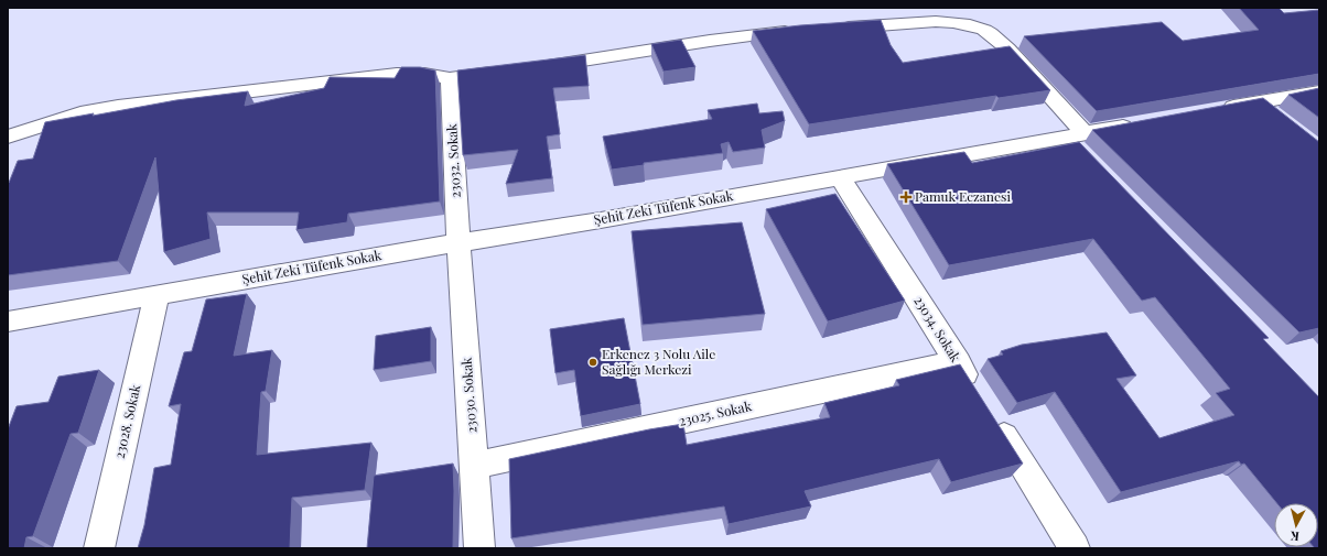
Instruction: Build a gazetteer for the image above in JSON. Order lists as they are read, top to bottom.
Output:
{
  "streets": {
    "street": [
      "23032. Sokak",
      "Şehit Zeki Tüfenk Sokak",
      "23034. Sokak",
      "23030. Sokak",
      "23025. Sokak",
      "23028. Sokak"
    ]
  },
  "crossings": [
    ["23032. Sokak", "Şehit Zeki Tüfenk Sokak"],
    ["23032. Sokak", "23030. Sokak"],
    ["Şehit Zeki Tüfenk Sokak", "23034. Sokak"],
    ["Şehit Zeki Tüfenk Sokak", "23030. Sokak"],
    ["Şehit Zeki Tüfenk Sokak", "23028. Sokak"],
    ["23034. Sokak", "23025. Sokak"],
    ["23030. Sokak", "23025. Sokak"]
  ],
  "places": {
    "health": ["Pamuk Eczanesi"],
    "other": ["Erkenez 3 Nolu Aile Sağlığı Merkezi"]
  },
  "north": "bottom"
}
